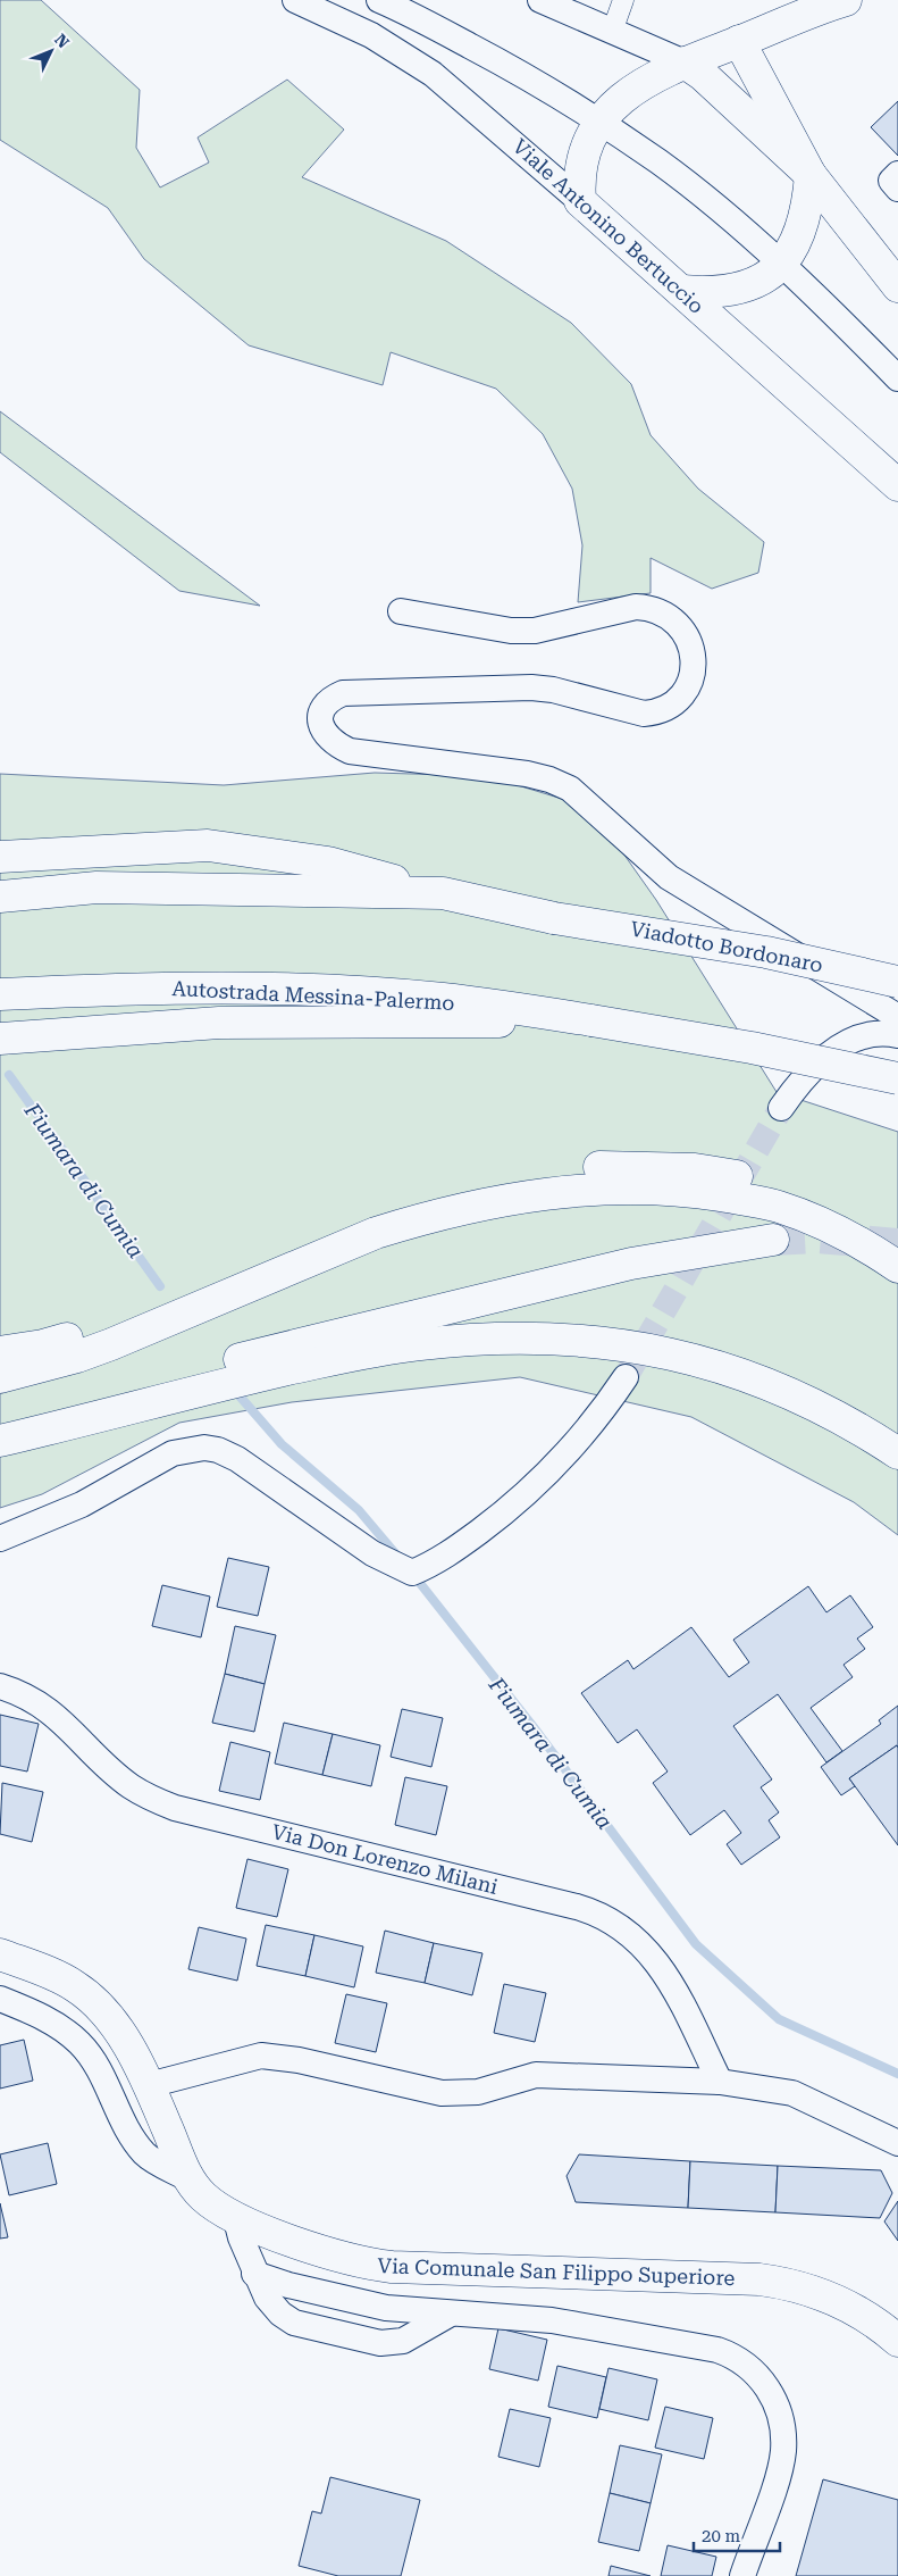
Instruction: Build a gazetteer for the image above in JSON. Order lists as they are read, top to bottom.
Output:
{
  "streets": {
    "main road": [
      "Viale Antonino Bertuccio",
      "Viadotto Bordonaro",
      "Autostrada Messina-Palermo",
      "Via Comunale San Filippo Superiore"
    ],
    "street": ["Via Don Lorenzo Milani"]
  },
  "water": ["Fiumara di Cumia"],
  "scale_bar": "20 m",
  "north": "top right"
}
